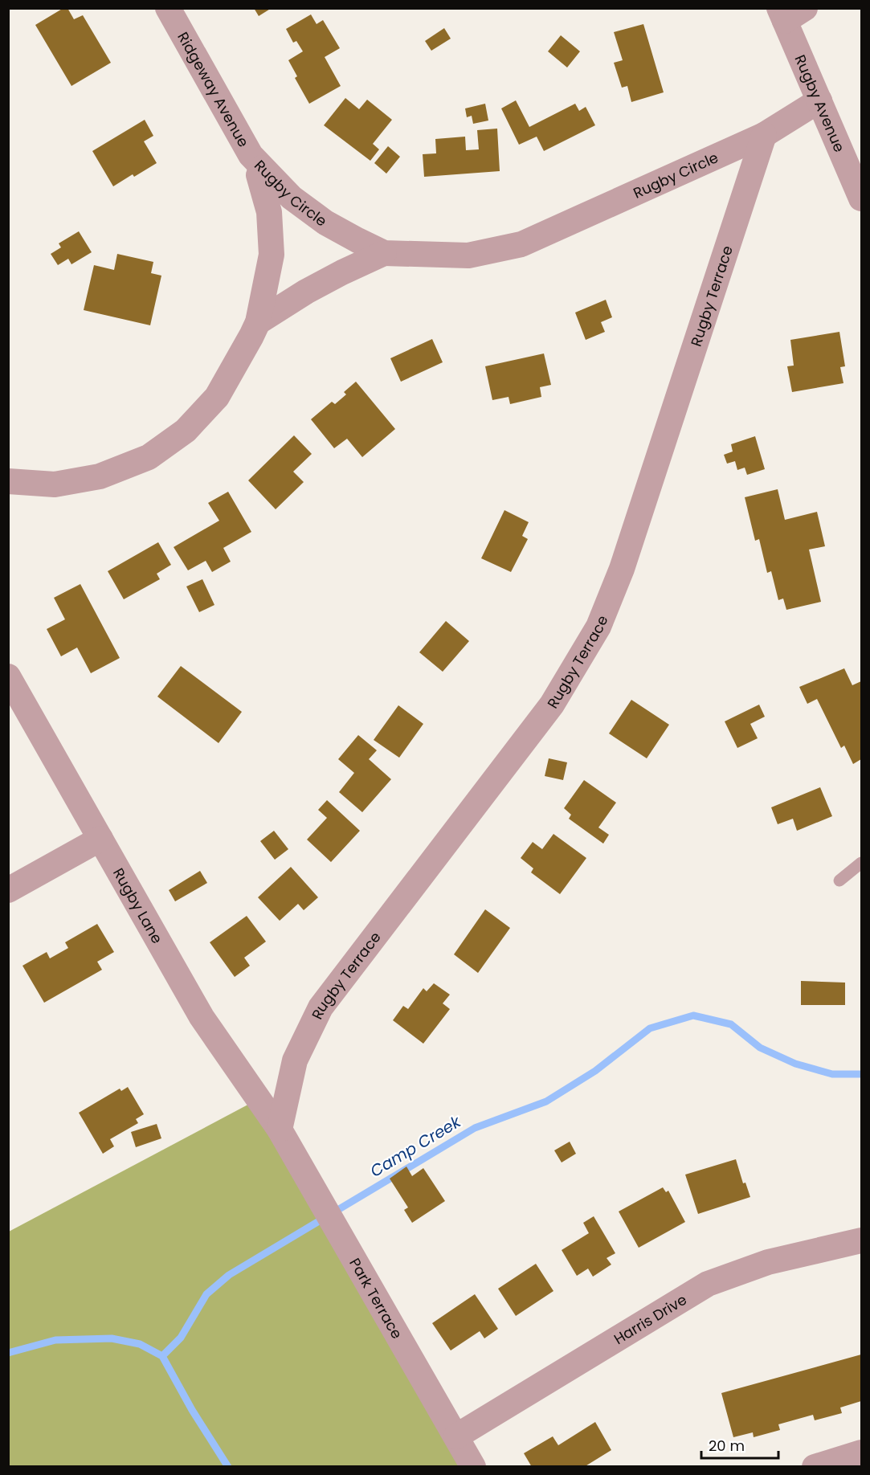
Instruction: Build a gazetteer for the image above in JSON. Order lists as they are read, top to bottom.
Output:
{
  "streets": {
    "street": [
      "Ridgeway Avenue",
      "Rugby Avenue",
      "Rugby Circle",
      "Rugby Terrace",
      "Rugby Lane",
      "Park Terrace",
      "Harris Drive"
    ]
  },
  "crossings": [
    ["Ridgeway Avenue", "Rugby Circle"],
    ["Rugby Avenue", "Rugby Circle"],
    ["Rugby Circle", "Rugby Terrace"],
    ["Rugby Terrace", "Rugby Lane"],
    ["Rugby Terrace", "Park Terrace"],
    ["Rugby Lane", "Park Terrace"],
    ["Park Terrace", "Harris Drive"]
  ],
  "water": ["Camp Creek"],
  "scale_bar": "20 m"
}
